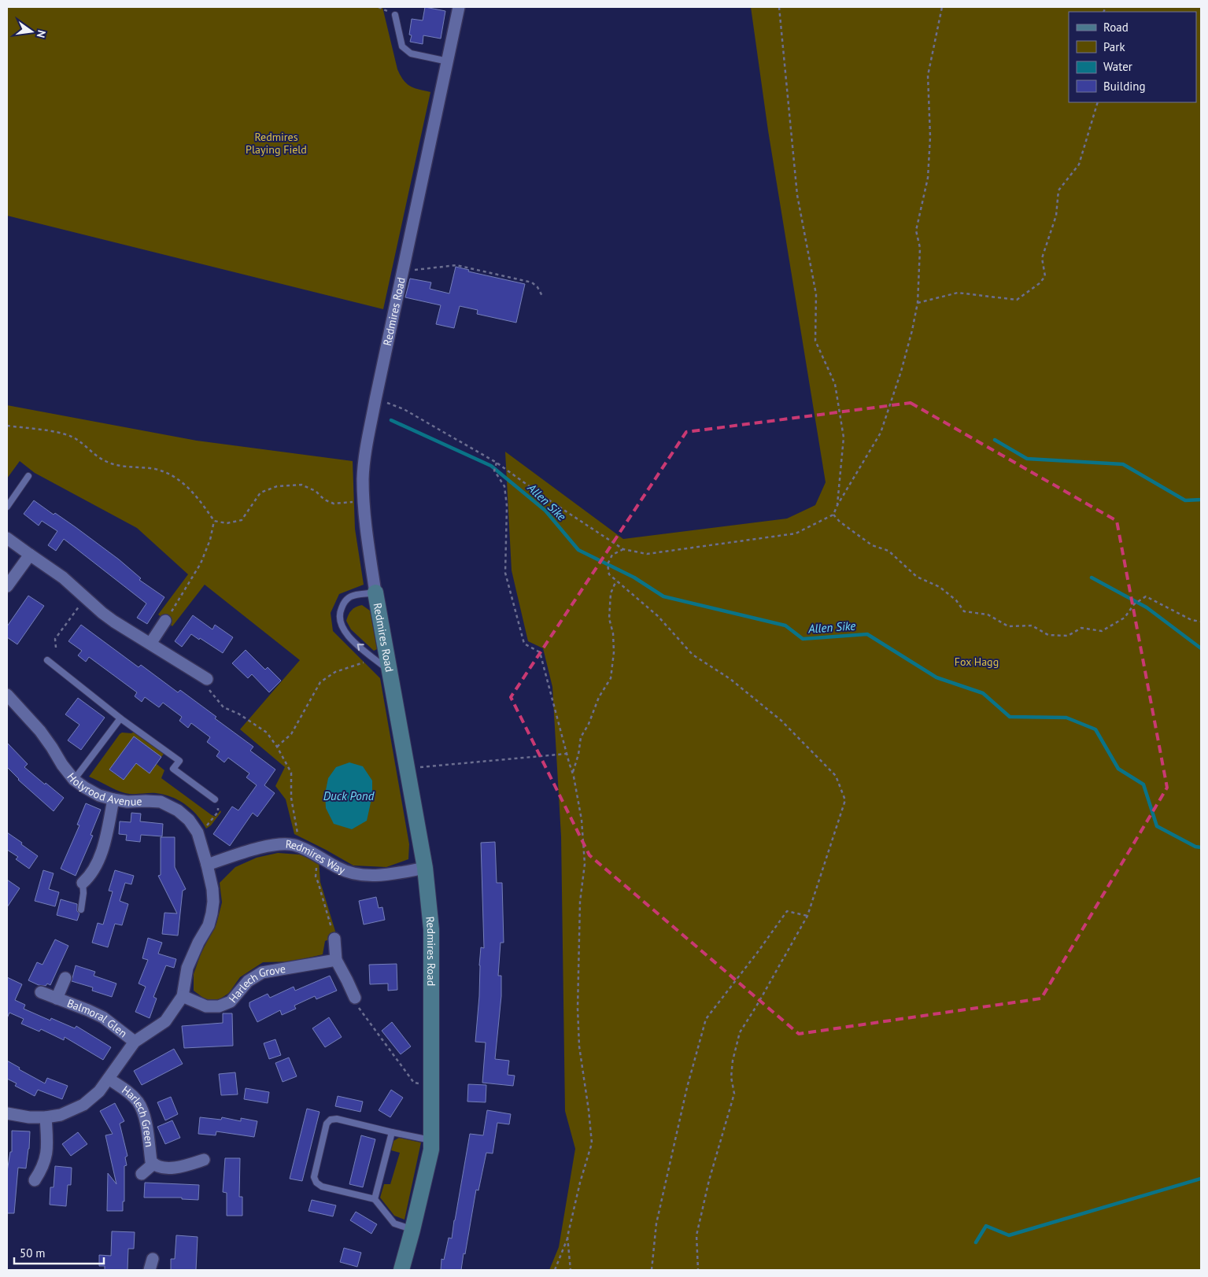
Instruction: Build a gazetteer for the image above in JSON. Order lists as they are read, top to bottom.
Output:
{
  "streets": {
    "street": [
      "Redmires Road",
      "Holyrood Avenue",
      "Redmires Way",
      "Harlech Grove",
      "Balmoral Glen",
      "Harlech Green"
    ]
  },
  "crossings": [
    ["Redmires Road", "Redmires Way"],
    ["Holyrood Avenue", "Redmires Way"],
    ["Holyrood Avenue", "Harlech Grove"]
  ],
  "water": ["Allen Sike", "Duck Pond"],
  "parks": ["Redmires Playing Field", "Fox Hagg"],
  "legend": [
    "Road",
    "Park",
    "Water",
    "Building"
  ],
  "scale_bar": "50 m",
  "north": "right"
}
